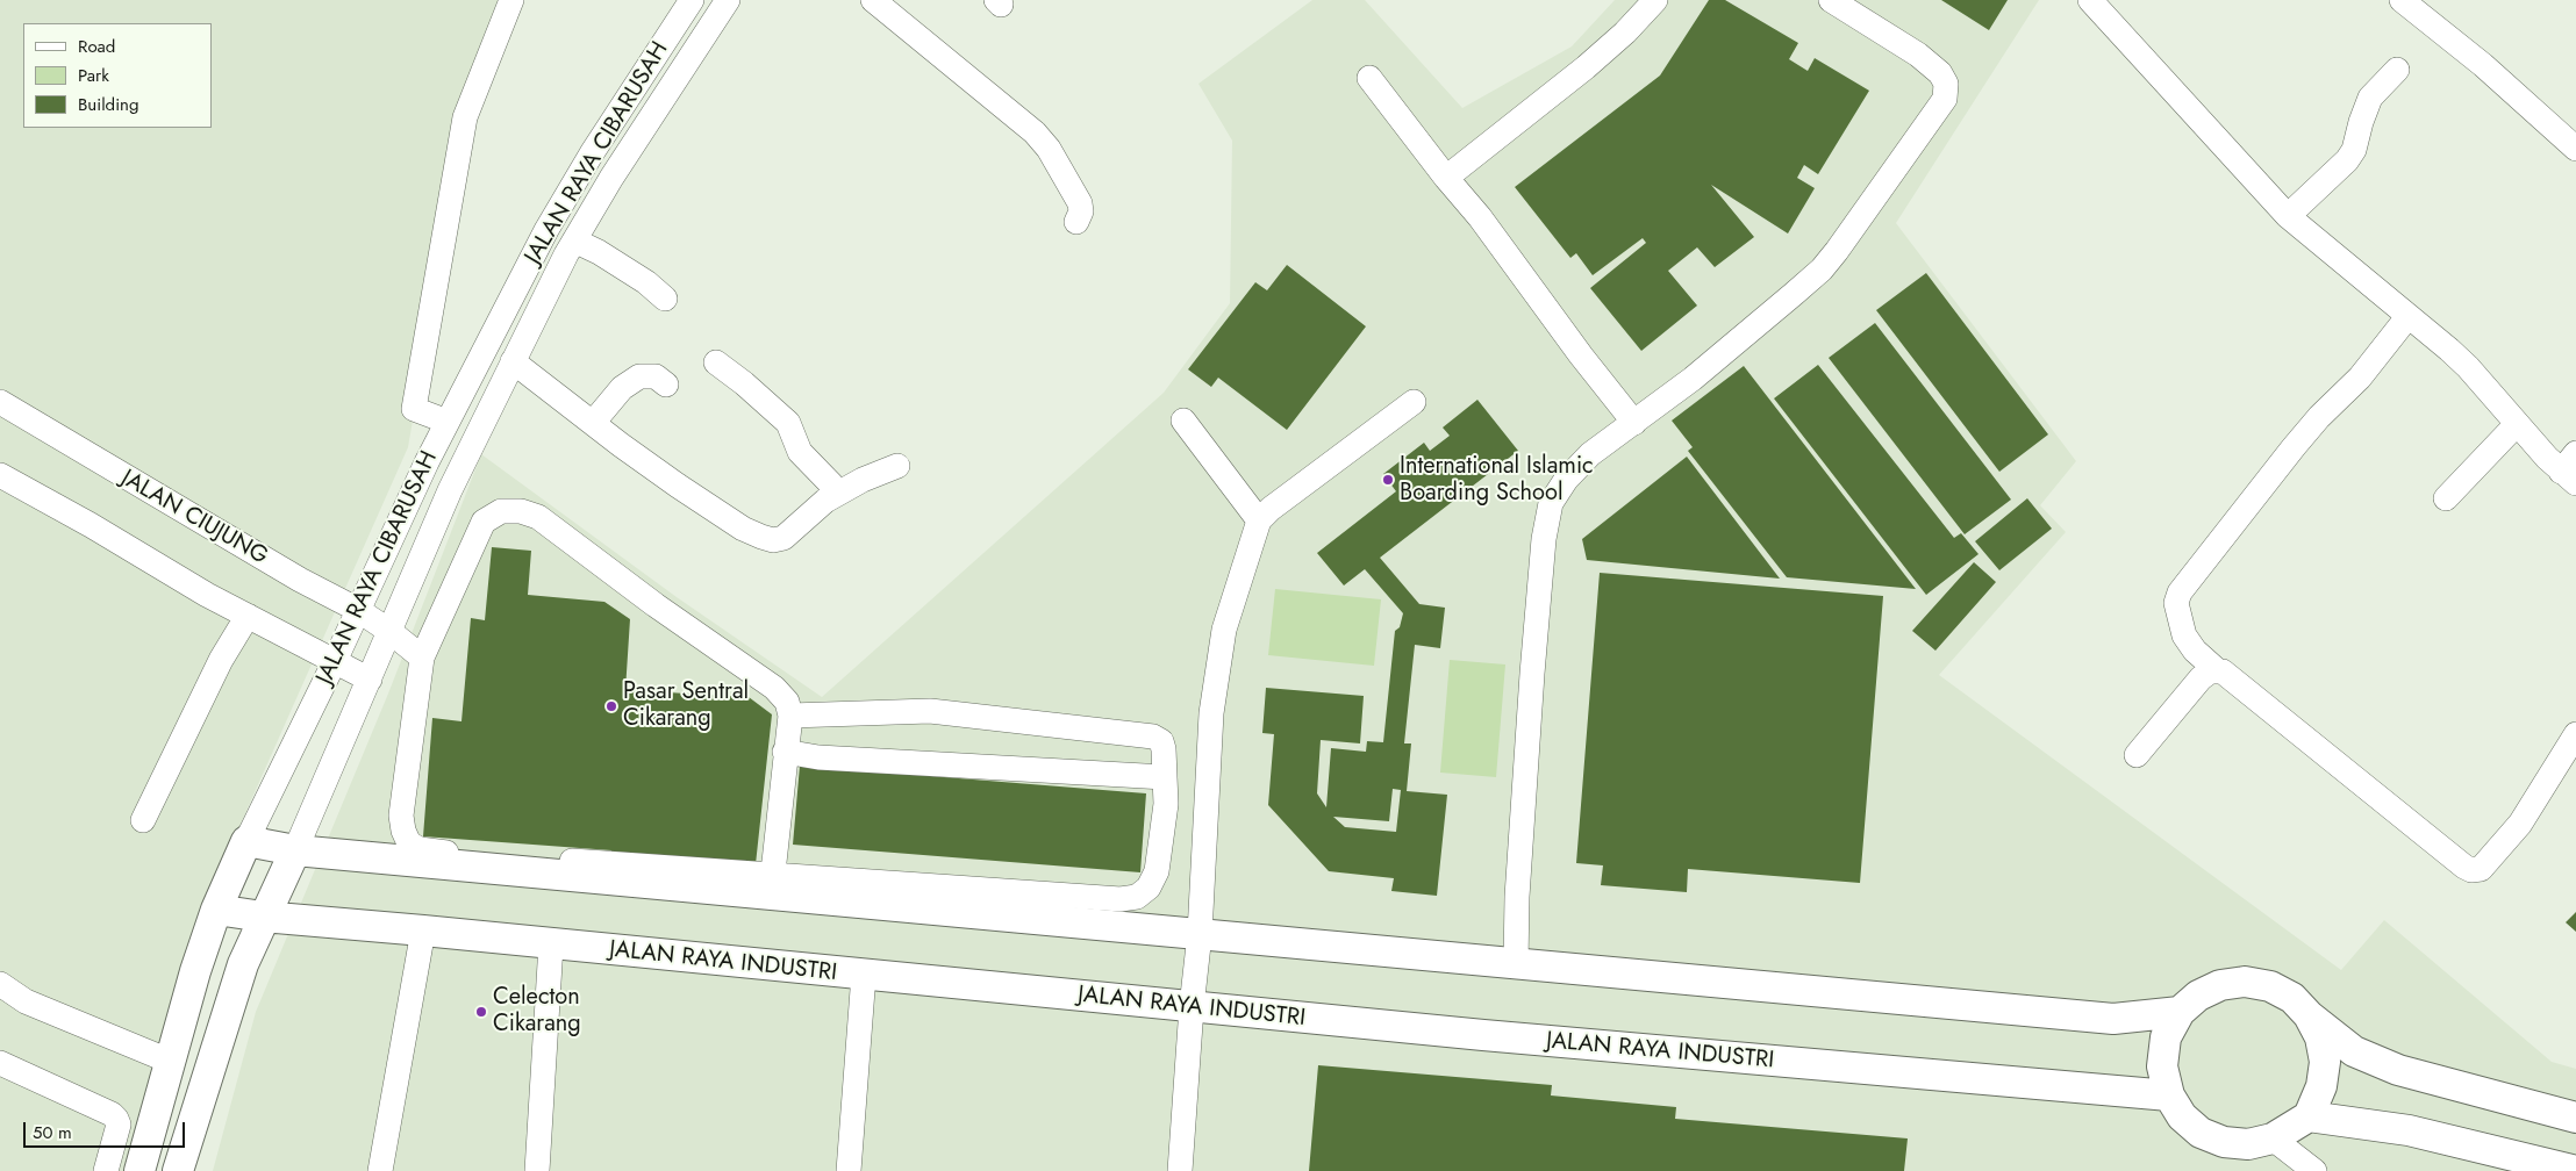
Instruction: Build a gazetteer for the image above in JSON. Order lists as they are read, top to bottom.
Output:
{
  "streets": {
    "main road": ["JALAN RAYA CIBARUSAH", "JALAN RAYA INDUSTRI"],
    "street": ["JALAN CIUJUNG"]
  },
  "crossings": [
    ["JALAN RAYA CIBARUSAH", "JALAN CIUJUNG"],
    ["JALAN RAYA CIBARUSAH", "JALAN RAYA INDUSTRI"]
  ],
  "places": ["International Islamic Boarding School", "Pasar Sentral Cikarang", "Celecton Cikarang"],
  "legend": ["Road", "Park", "Building"],
  "scale_bar": "50 m"
}
